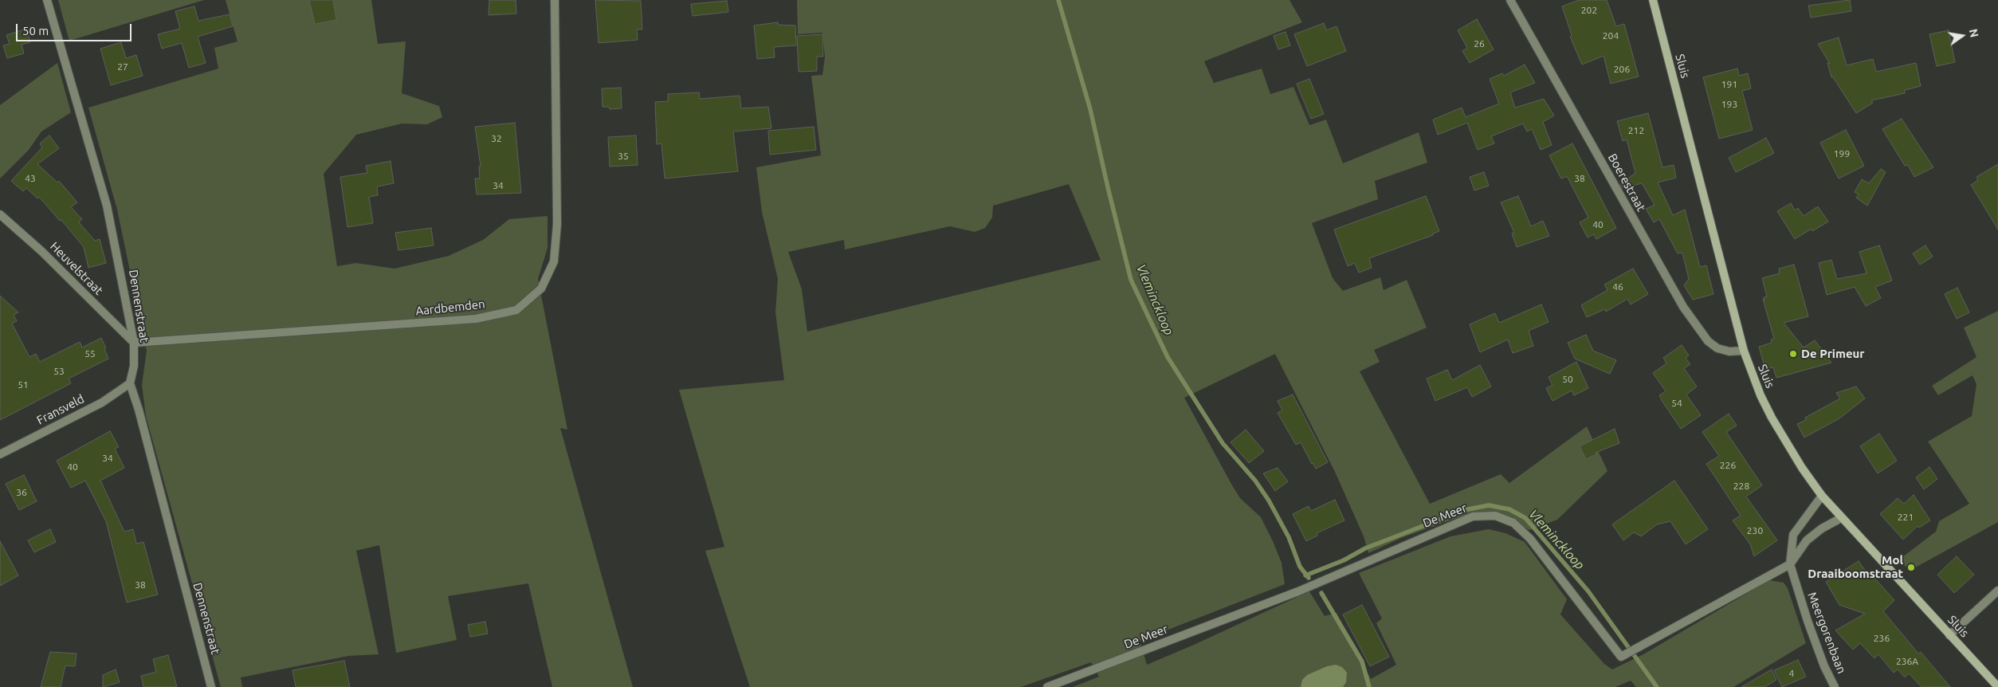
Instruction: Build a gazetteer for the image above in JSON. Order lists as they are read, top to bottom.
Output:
{
  "streets": {
    "street": [
      "Sluis",
      "Boerestraat",
      "Heuvelstraat",
      "Dennenstraat",
      "Aardbemden",
      "Fransveld",
      "De Meer",
      "Meergorenbaan"
    ]
  },
  "crossings": [
    ["Sluis", "Boerestraat"],
    ["Sluis", "Meergorenbaan"],
    ["Heuvelstraat", "Dennenstraat"],
    ["Heuvelstraat", "Aardbemden"],
    ["Dennenstraat", "Aardbemden"],
    ["Dennenstraat", "Fransveld"],
    ["De Meer", "Meergorenbaan"]
  ],
  "water": ["Vleminckloop"],
  "places": ["De Primeur", "Mol Draaiboomstraat"],
  "house_numbers": [
    "202",
    "204",
    "26",
    "27",
    "206",
    "191",
    "193",
    "212",
    "32",
    "199",
    "35",
    "43",
    "38",
    "34",
    "40",
    "46",
    "55",
    "53",
    "50",
    "51",
    "54",
    "34",
    "226",
    "40",
    "228",
    "36",
    "221",
    "230",
    "38",
    "236",
    "236A",
    "4"
  ],
  "scale_bar": "50 m",
  "north": "right"
}
